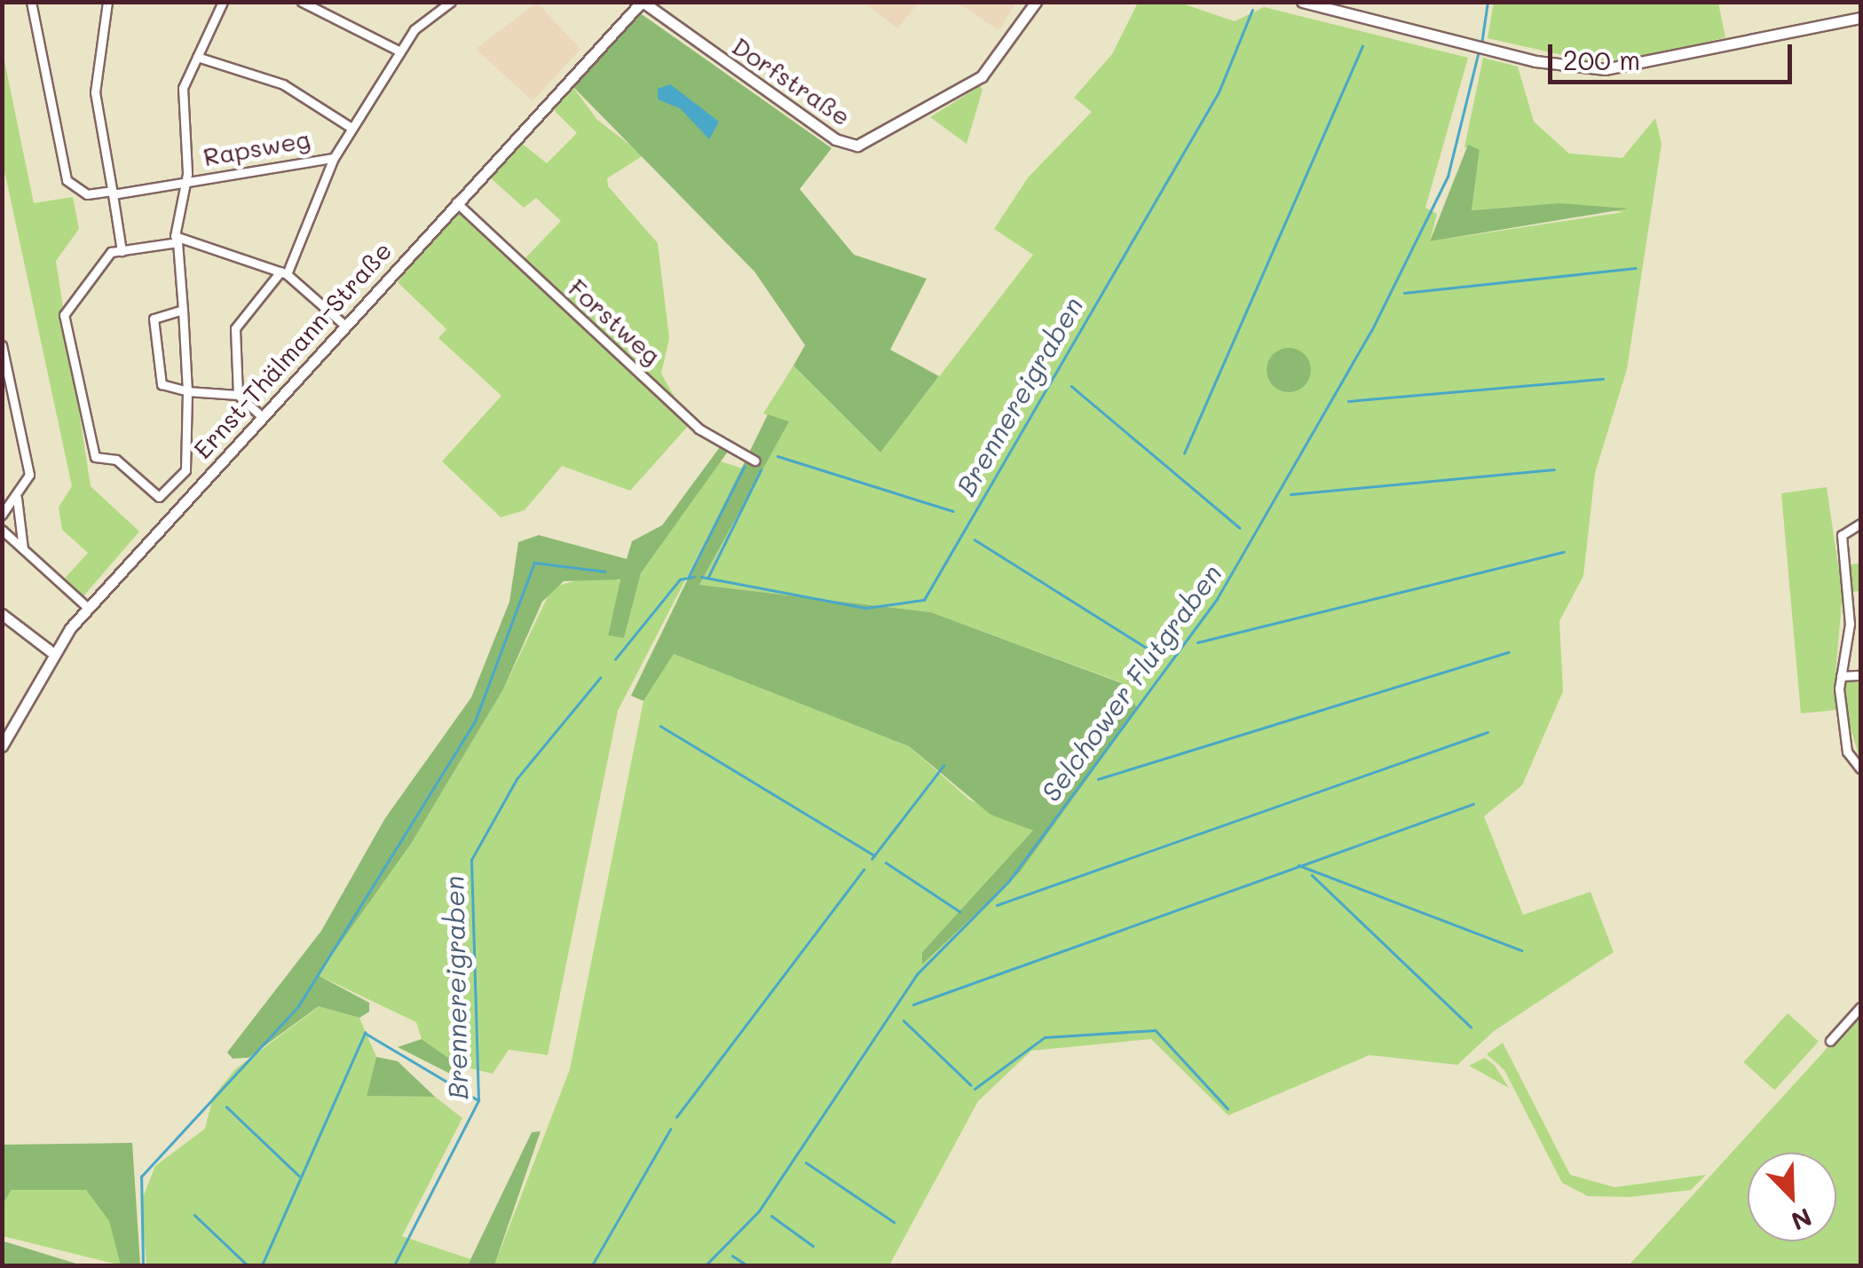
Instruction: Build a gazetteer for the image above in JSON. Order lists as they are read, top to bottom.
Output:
{
  "streets": {
    "street": [
      "Dorfstraße",
      "Rapsweg",
      "Forstweg",
      "Ernst-Thälmann-Straße"
    ]
  },
  "crossings": [
    ["Dorfstraße", "Ernst-Thälmann-Straße"],
    ["Forstweg", "Ernst-Thälmann-Straße"]
  ],
  "water": ["Brennereigraben", "Selchower Flutgraben"],
  "scale_bar": "200 m",
  "north": "bottom right"
}
